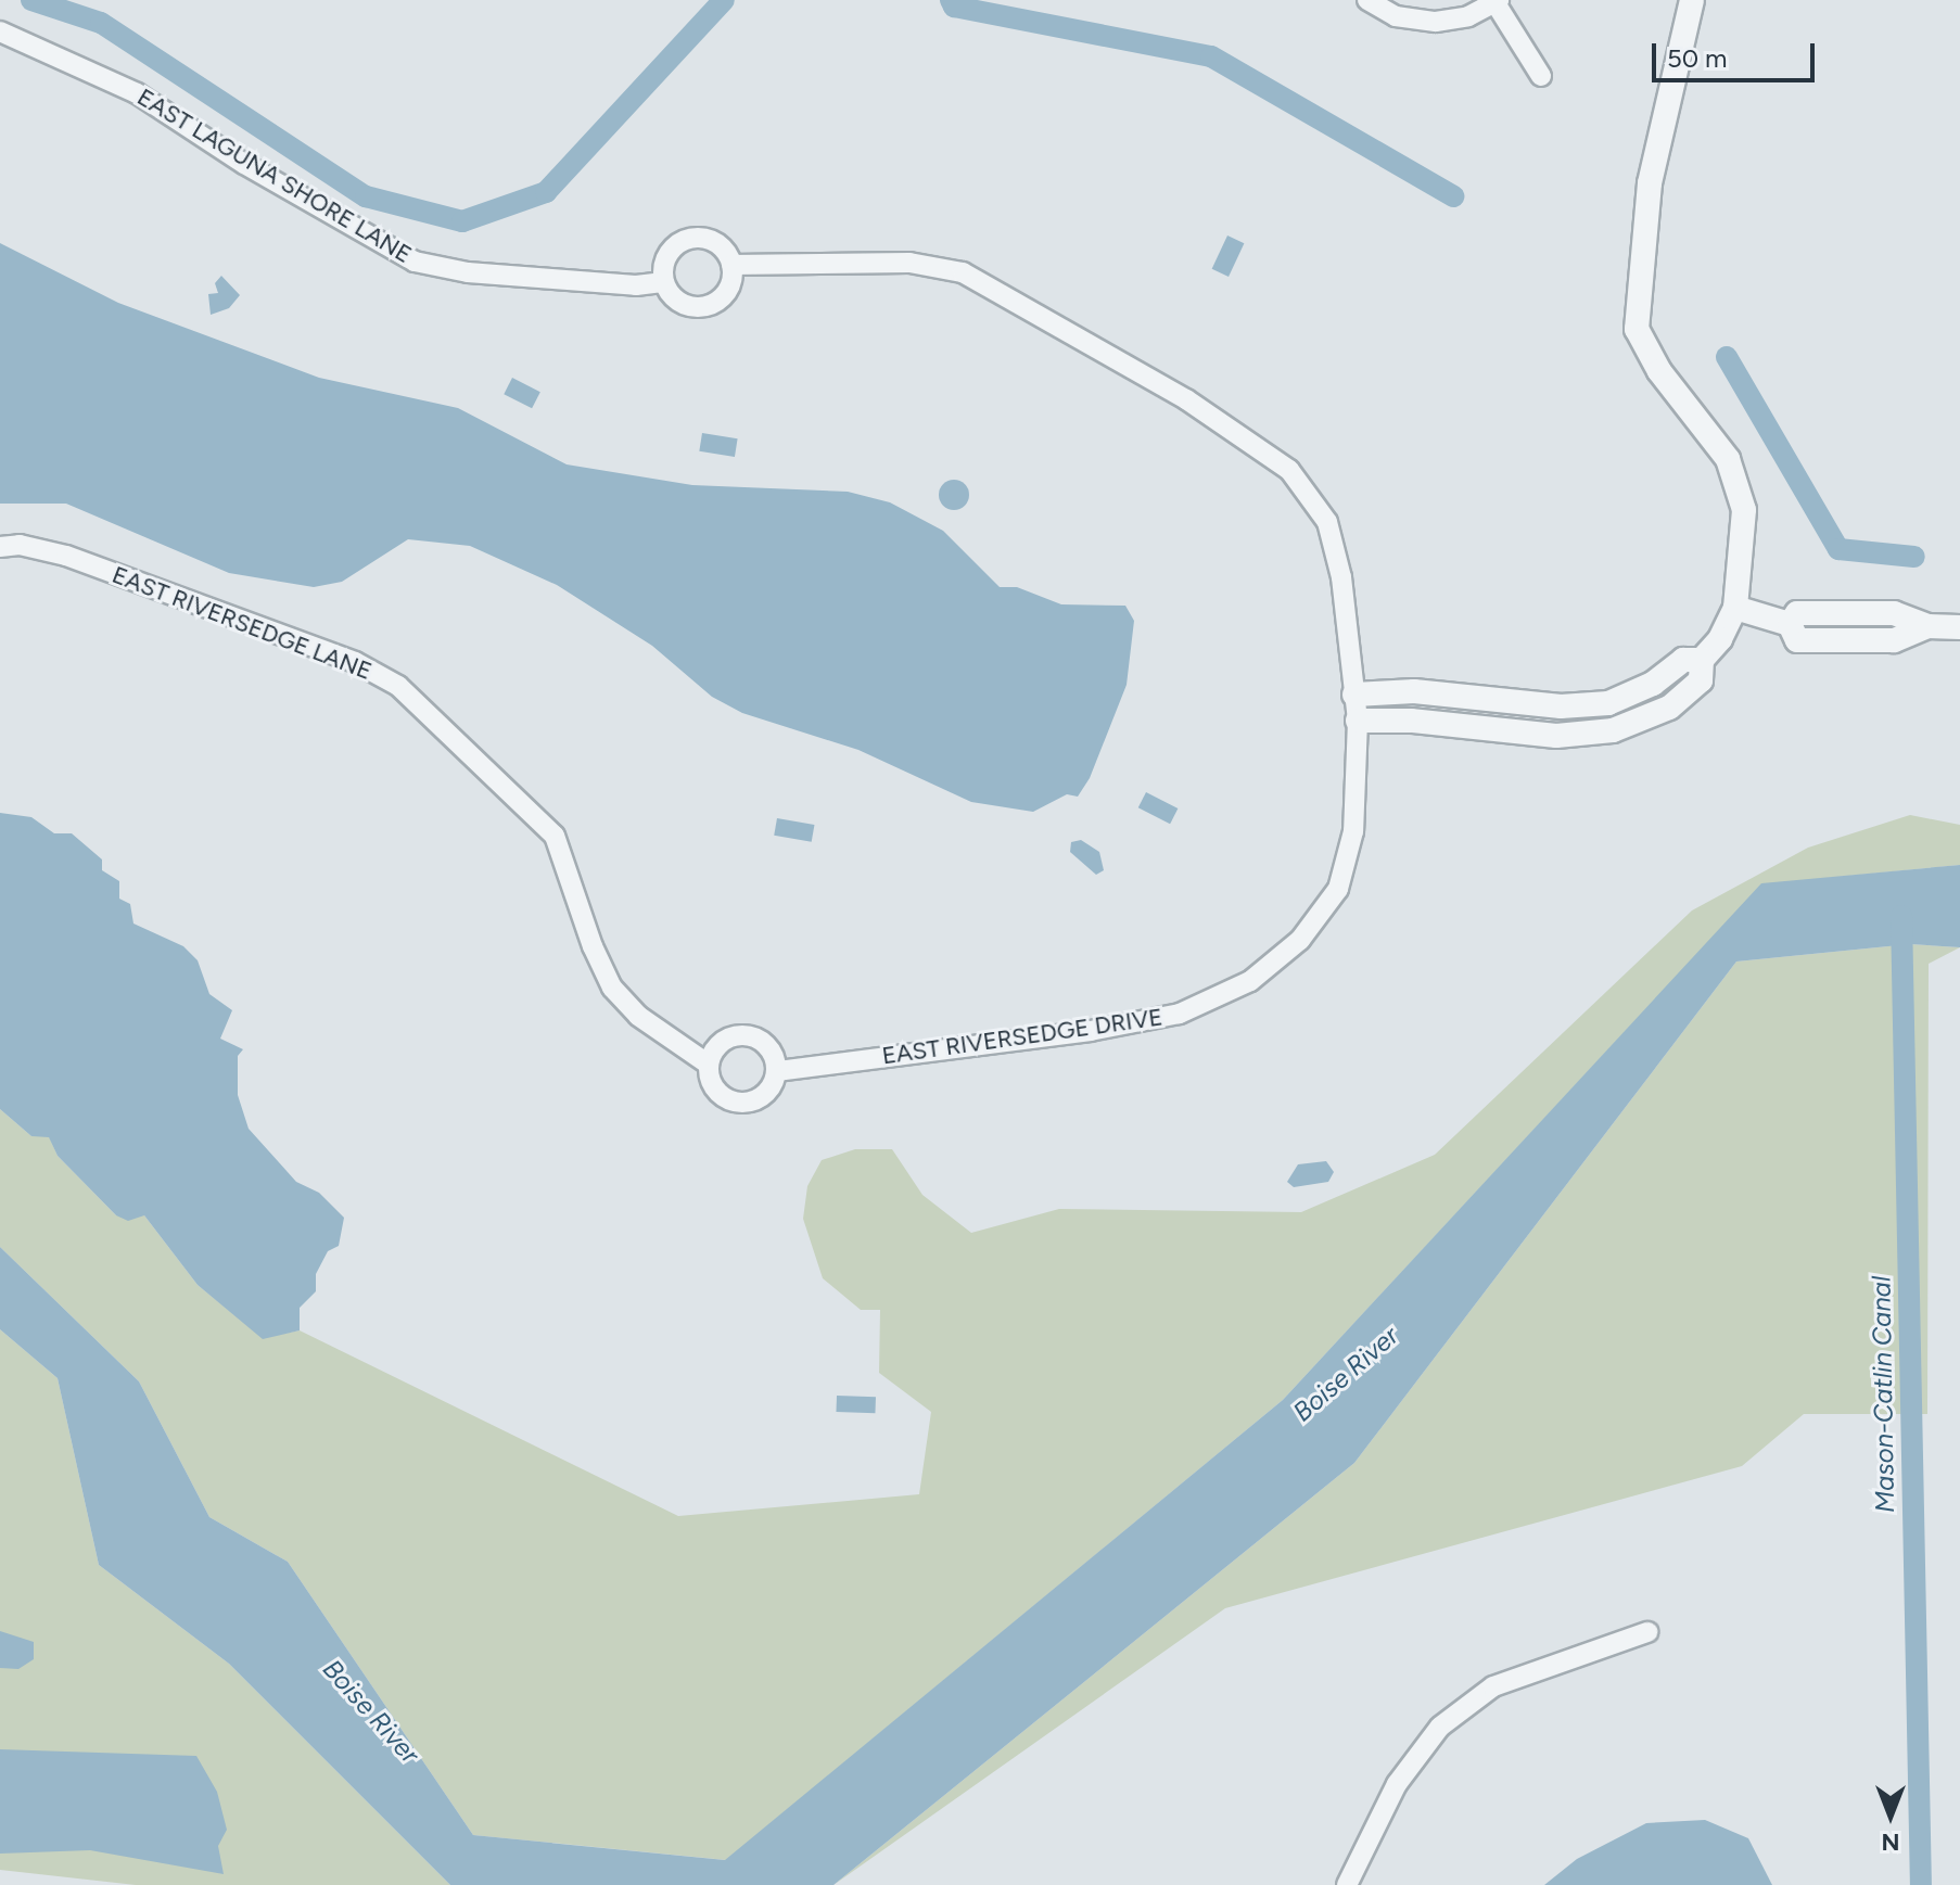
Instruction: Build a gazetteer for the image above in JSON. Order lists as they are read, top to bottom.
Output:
{
  "streets": {
    "street": ["EAST LAGUNA SHORE LANE", "EAST RIVERSEDGE LANE", "EAST RIVERSEDGE DRIVE"]
  },
  "crossings": [
    ["EAST LAGUNA SHORE LANE", "EAST RIVERSEDGE DRIVE"],
    ["EAST RIVERSEDGE LANE", "EAST RIVERSEDGE DRIVE"]
  ],
  "water": ["Boise River", "Mason-Catlin Canal"],
  "scale_bar": "50 m",
  "north": "bottom"
}
